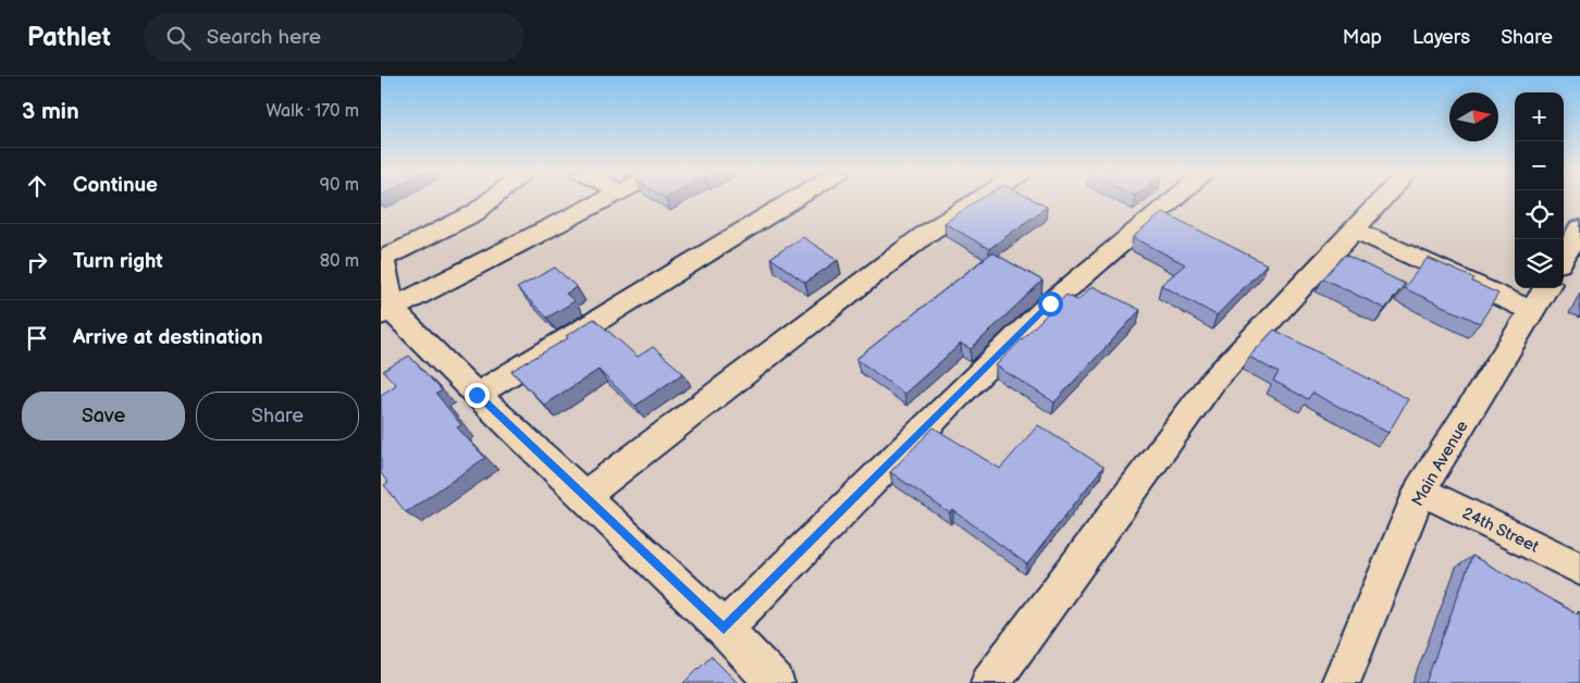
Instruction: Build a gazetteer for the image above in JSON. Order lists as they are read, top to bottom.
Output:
{
  "streets": {
    "street": ["Main Avenue", "24th Street"]
  },
  "crossings": [
    ["Main Avenue", "24th Street"]
  ],
  "north": "right",
  "page": {
    "header": "Pathlet",
    "search": "Search here",
    "nav": ["Map", "Layers", "Share"],
    "heading": ["3 min", "Walk · 170 m"],
    "map_buttons": ["+", "−"],
    "list": [
      ["Continue", "90 m"],
      ["Turn right", "80 m"],
      "Arrive at destination"
    ],
    "buttons": ["Save", "Share"]
  }
}
